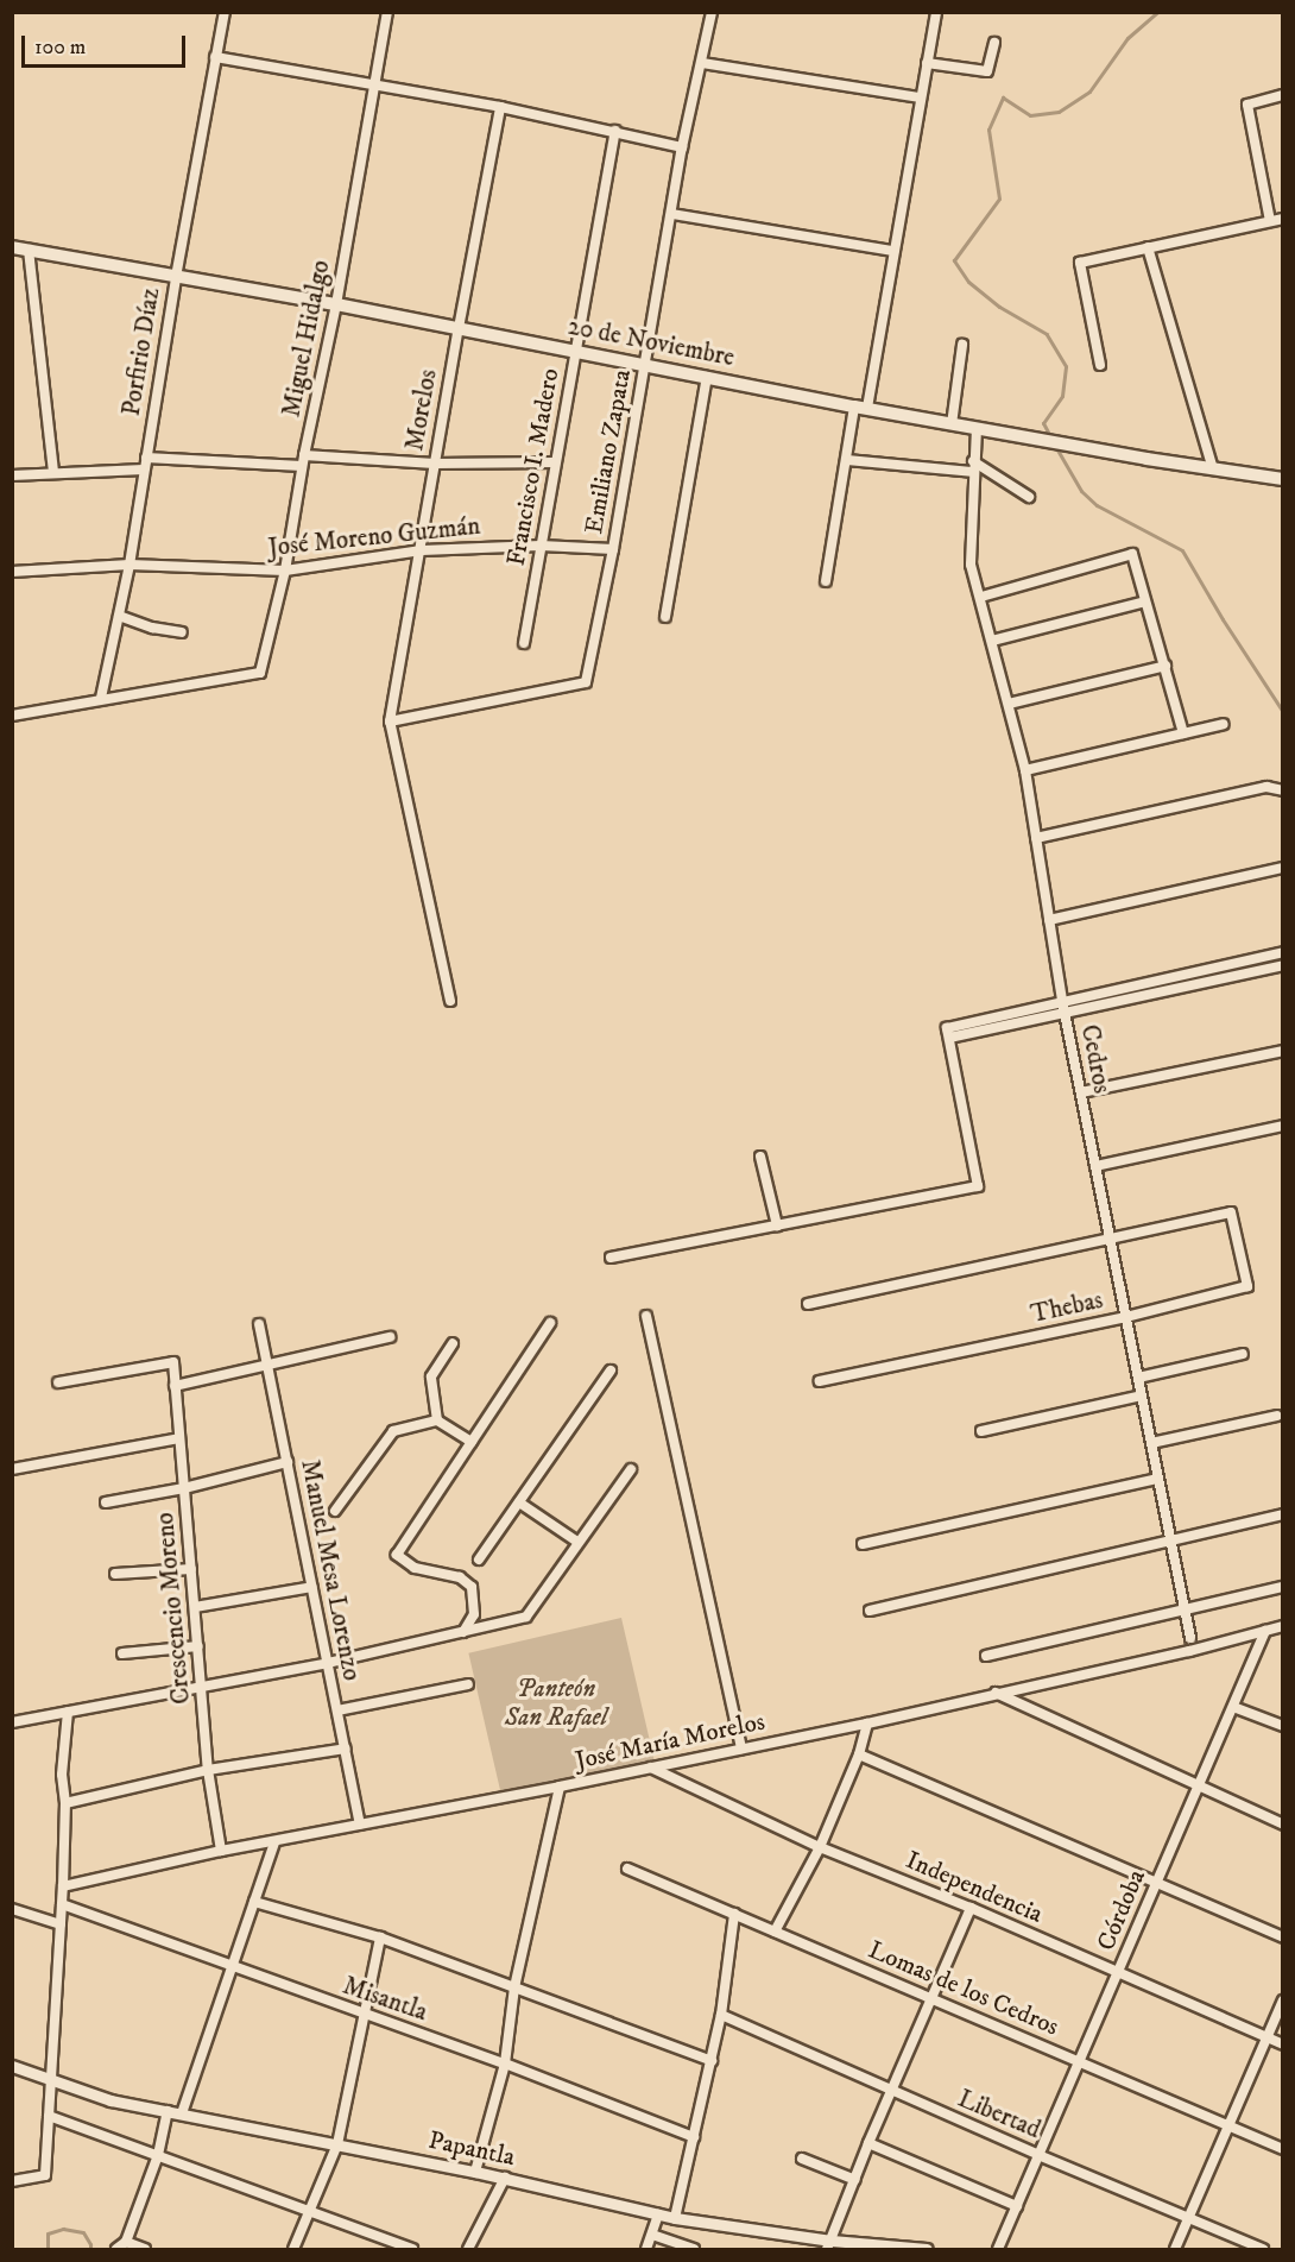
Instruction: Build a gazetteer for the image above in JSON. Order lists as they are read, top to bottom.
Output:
{
  "streets": {
    "main road": ["20 de Noviembre"],
    "street": [
      "Miguel Hidalgo",
      "Porfirio Díaz",
      "Morelos",
      "Emiliano Zapata",
      "Francisco I. Madero",
      "José Moreno Guzmán",
      "Cedros",
      "Thebas",
      "Manuel Mesa Lorenzo",
      "Crescencio Moreno",
      "José María Morelos",
      "Independencia",
      "Córdoba",
      "Lomas de los Cedros",
      "Misantla",
      "Libertad",
      "Papantla"
    ]
  },
  "crossings": [
    ["Miguel Hidalgo", "20 de Noviembre"],
    ["Miguel Hidalgo", "Porfirio Díaz"],
    ["Miguel Hidalgo", "José Moreno Guzmán"],
    ["20 de Noviembre", "Porfirio Díaz"],
    ["20 de Noviembre", "Morelos"],
    ["20 de Noviembre", "Emiliano Zapata"],
    ["20 de Noviembre", "Francisco I. Madero"],
    ["20 de Noviembre", "Cedros"],
    ["Porfirio Díaz", "José Moreno Guzmán"],
    ["Morelos", "Emiliano Zapata"],
    ["Morelos", "José Moreno Guzmán"],
    ["Emiliano Zapata", "José Moreno Guzmán"],
    ["Francisco I. Madero", "José Moreno Guzmán"],
    ["Cedros", "Thebas"],
    ["Manuel Mesa Lorenzo", "José María Morelos"],
    ["Crescencio Moreno", "José María Morelos"],
    ["José María Morelos", "Independencia"],
    ["José María Morelos", "Córdoba"],
    ["Independencia", "Córdoba"],
    ["Córdoba", "Lomas de los Cedros"],
    ["Córdoba", "Libertad"]
  ],
  "parks": ["Panteón San Rafael"],
  "scale_bar": "100 m"
}
